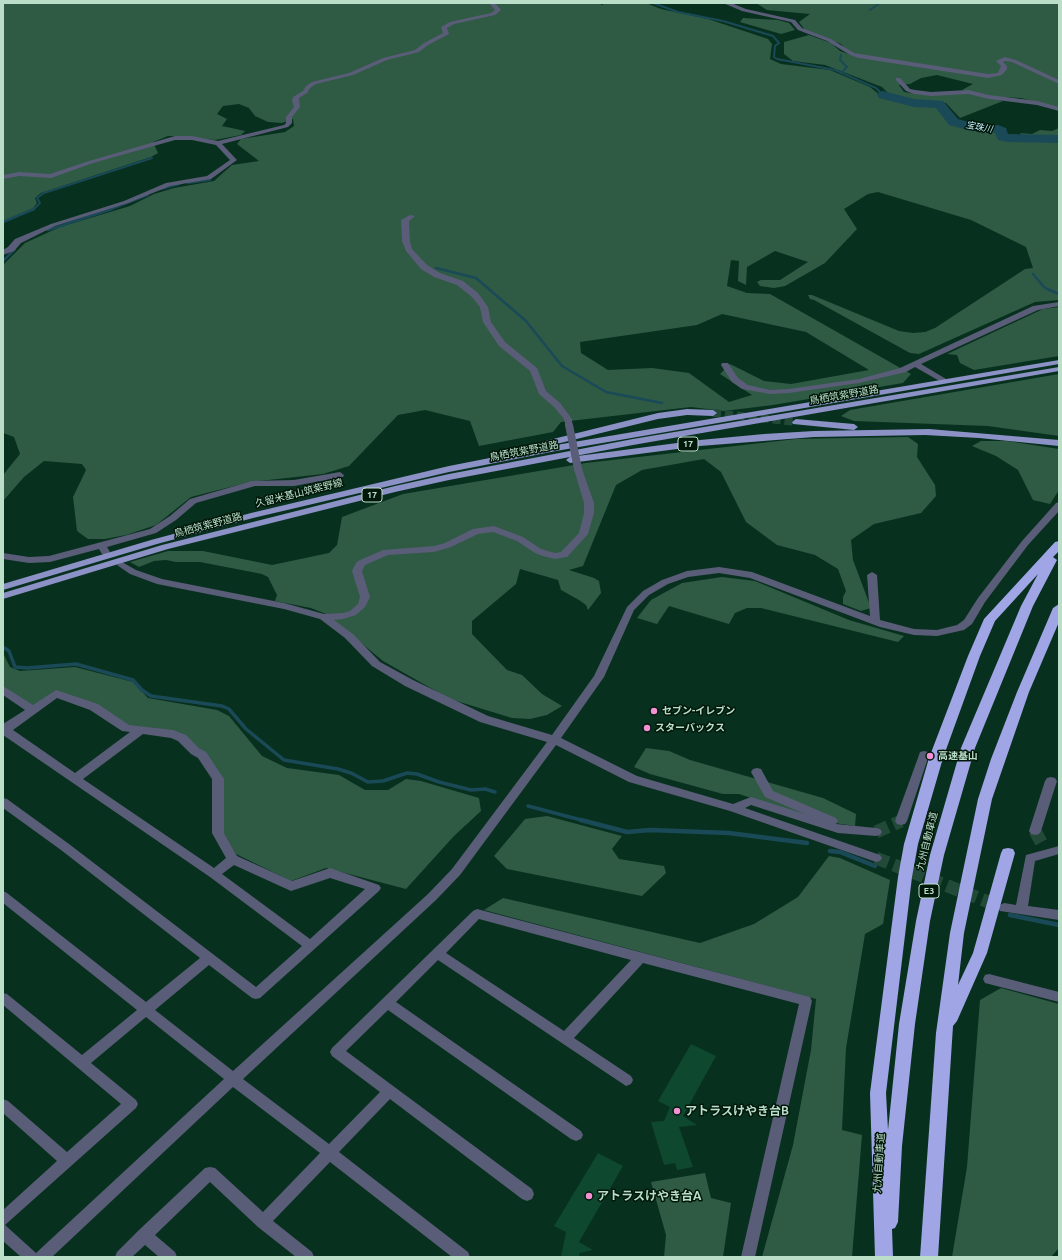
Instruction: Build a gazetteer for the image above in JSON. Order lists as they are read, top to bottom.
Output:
{
  "streets": {
    "highway": ["九州自動車道", "E3"],
    "main road": ["鳥栖筑紫野道路", "17", "久留米基山筑紫野線"]
  },
  "crossings": [
    ["鳥栖筑紫野道路", "17"],
    ["鳥栖筑紫野道路", "久留米基山筑紫野線"]
  ],
  "water": ["宝珠川"],
  "places": [
    "セブン-イレブン",
    "スターバックス",
    "高速基山",
    "アトラスけやき台B",
    "アトラスけやき台A"
  ]
}
